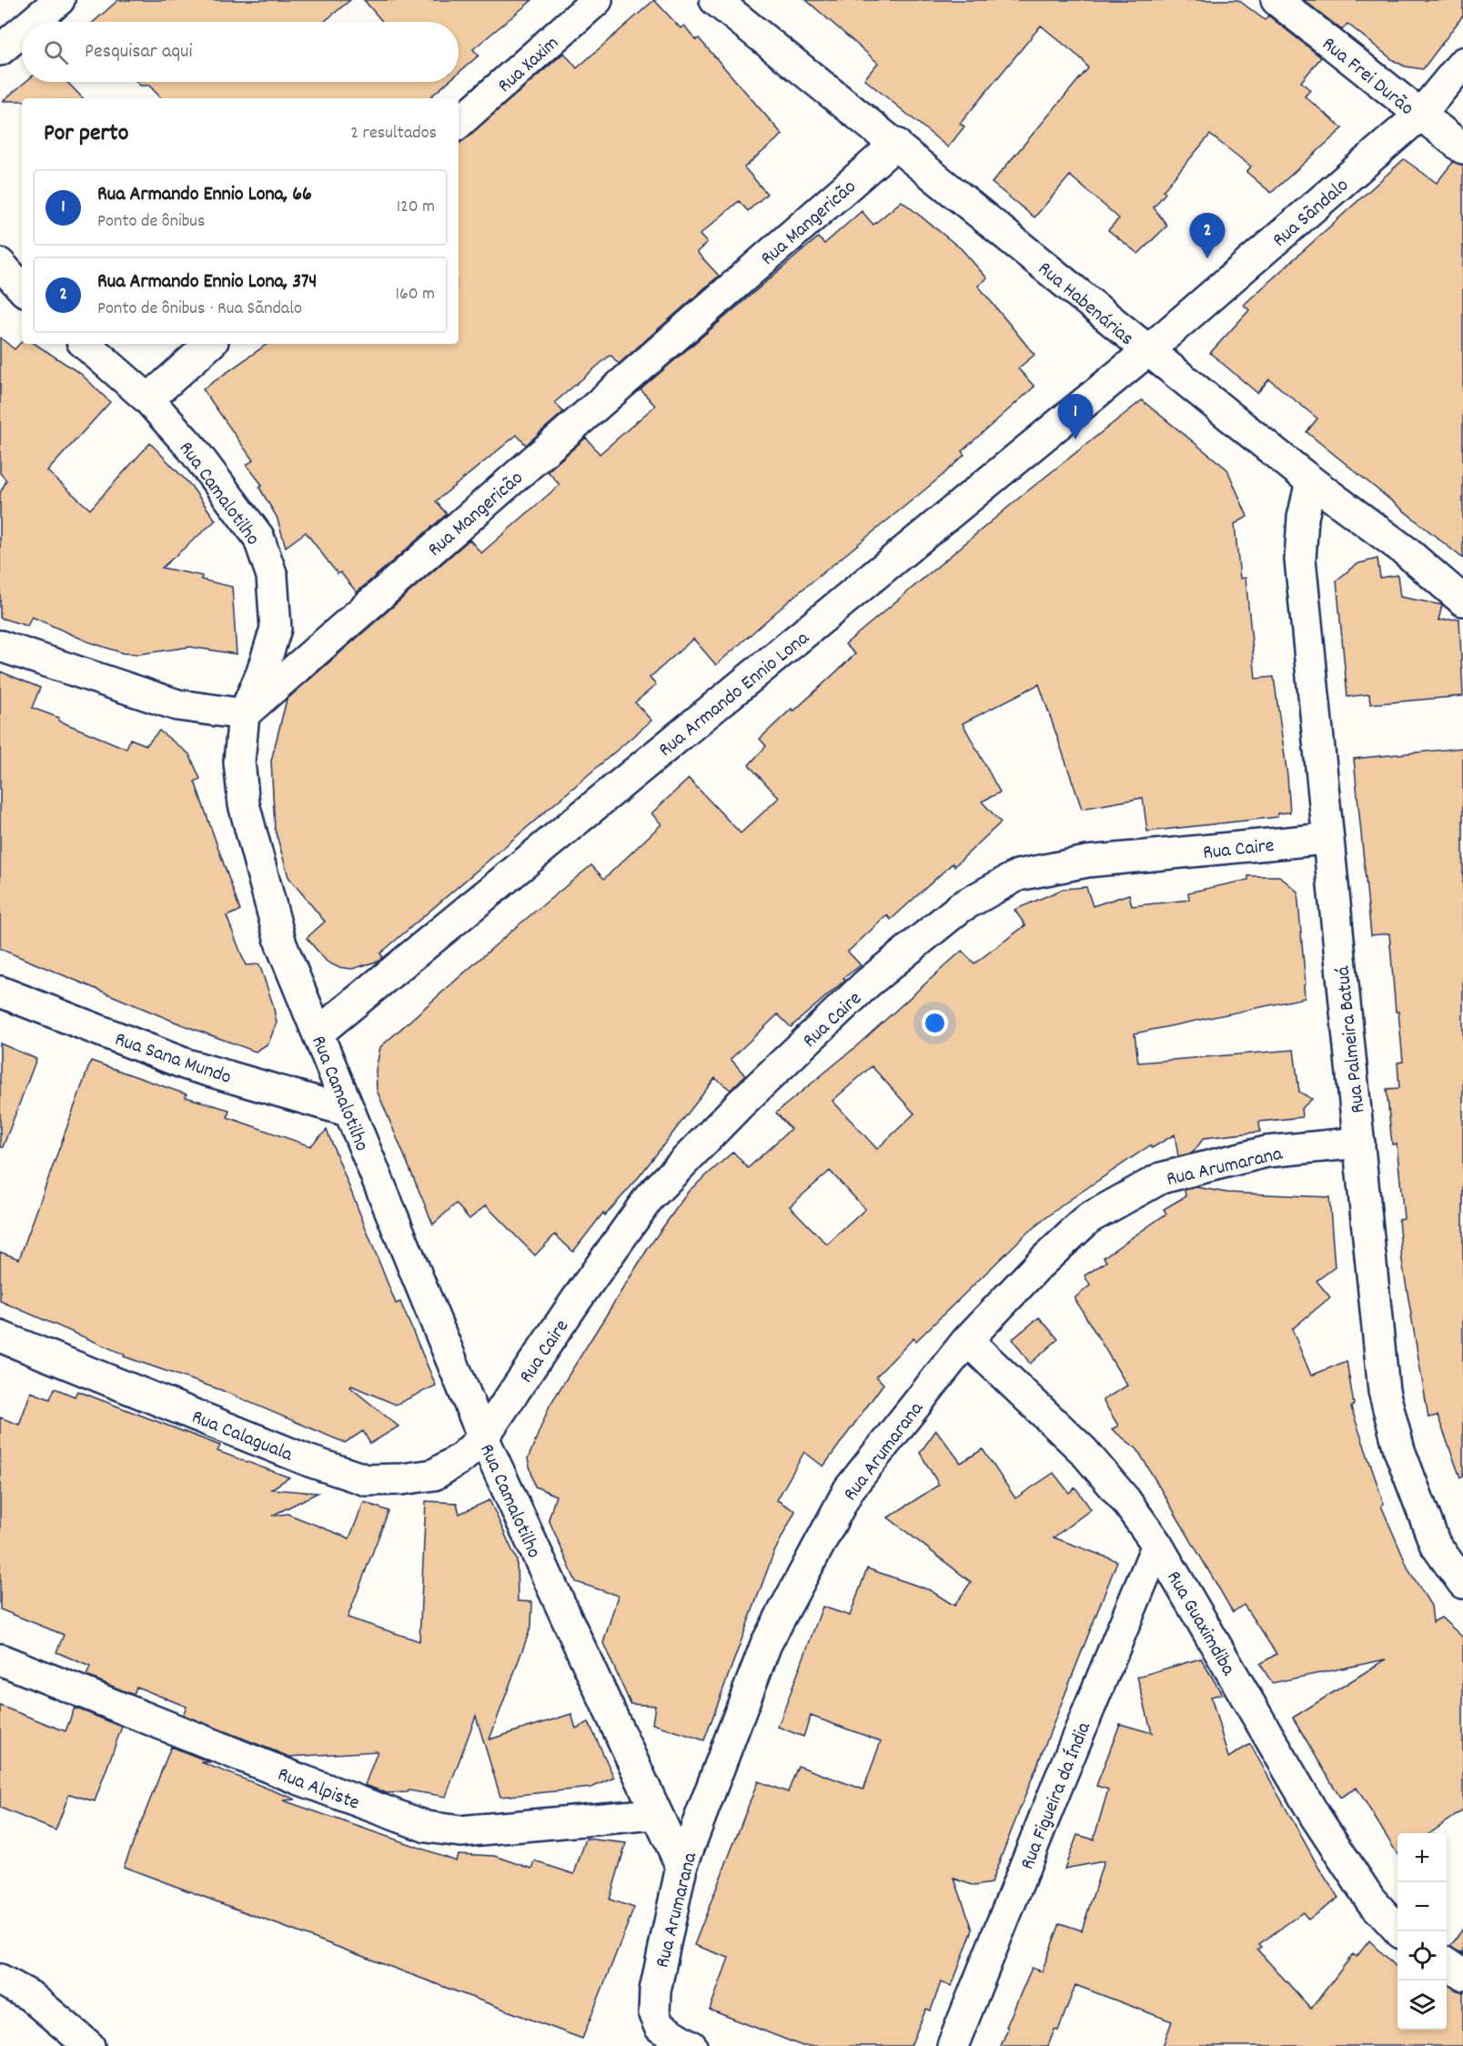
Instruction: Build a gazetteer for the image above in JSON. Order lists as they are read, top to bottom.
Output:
{
  "streets": {
    "street": [
      "Rua Xaxim",
      "Rua Frei Durão",
      "Rua Sãndalo",
      "Rua Mangericão",
      "Rua Habenárias",
      "Rua Camalotilho",
      "Rua Armando Ennio Lona",
      "Rua Caire",
      "Rua Palmeira Batuá",
      "Rua Sana Mundo",
      "Rua Arumarana",
      "Rua Calaguala",
      "Rua Guaximdiba",
      "Rua Alpiste",
      "Rua Figueira da Índia"
    ]
  },
  "crossings": [
    ["Rua Frei Durão", "Rua Sãndalo"],
    ["Rua Sãndalo", "Rua Habenárias"],
    ["Rua Sãndalo", "Rua Armando Ennio Lona"],
    ["Rua Mangericão", "Rua Habenárias"],
    ["Rua Mangericão", "Rua Camalotilho"],
    ["Rua Habenárias", "Rua Armando Ennio Lona"],
    ["Rua Habenárias", "Rua Palmeira Batuá"],
    ["Rua Camalotilho", "Rua Armando Ennio Lona"],
    ["Rua Camalotilho", "Rua Caire"],
    ["Rua Camalotilho", "Rua Sana Mundo"],
    ["Rua Camalotilho", "Rua Arumarana"],
    ["Rua Camalotilho", "Rua Calaguala"],
    ["Rua Camalotilho", "Rua Alpiste"],
    ["Rua Caire", "Rua Palmeira Batuá"],
    ["Rua Caire", "Rua Calaguala"],
    ["Rua Palmeira Batuá", "Rua Arumarana"],
    ["Rua Arumarana", "Rua Guaximdiba"],
    ["Rua Guaximdiba", "Rua Figueira da Índia"]
  ],
  "page": {
    "search": "Pesquisar aqui",
    "heading": ["Por perto", "2 resultados"],
    "list": [
      {
        "mark": "1",
        "name": "Rua Armando Ennio Lona, 66",
        "note": "Ponto de ônibus",
        "value": "120 m"
      },
      {
        "mark": "2",
        "name": "Rua Armando Ennio Lona, 374",
        "note": "Ponto de ônibus · Rua Sãndalo",
        "value": "160 m"
      }
    ],
    "pins": ["2", "1"],
    "map_buttons": ["+", "−"]
  }
}
